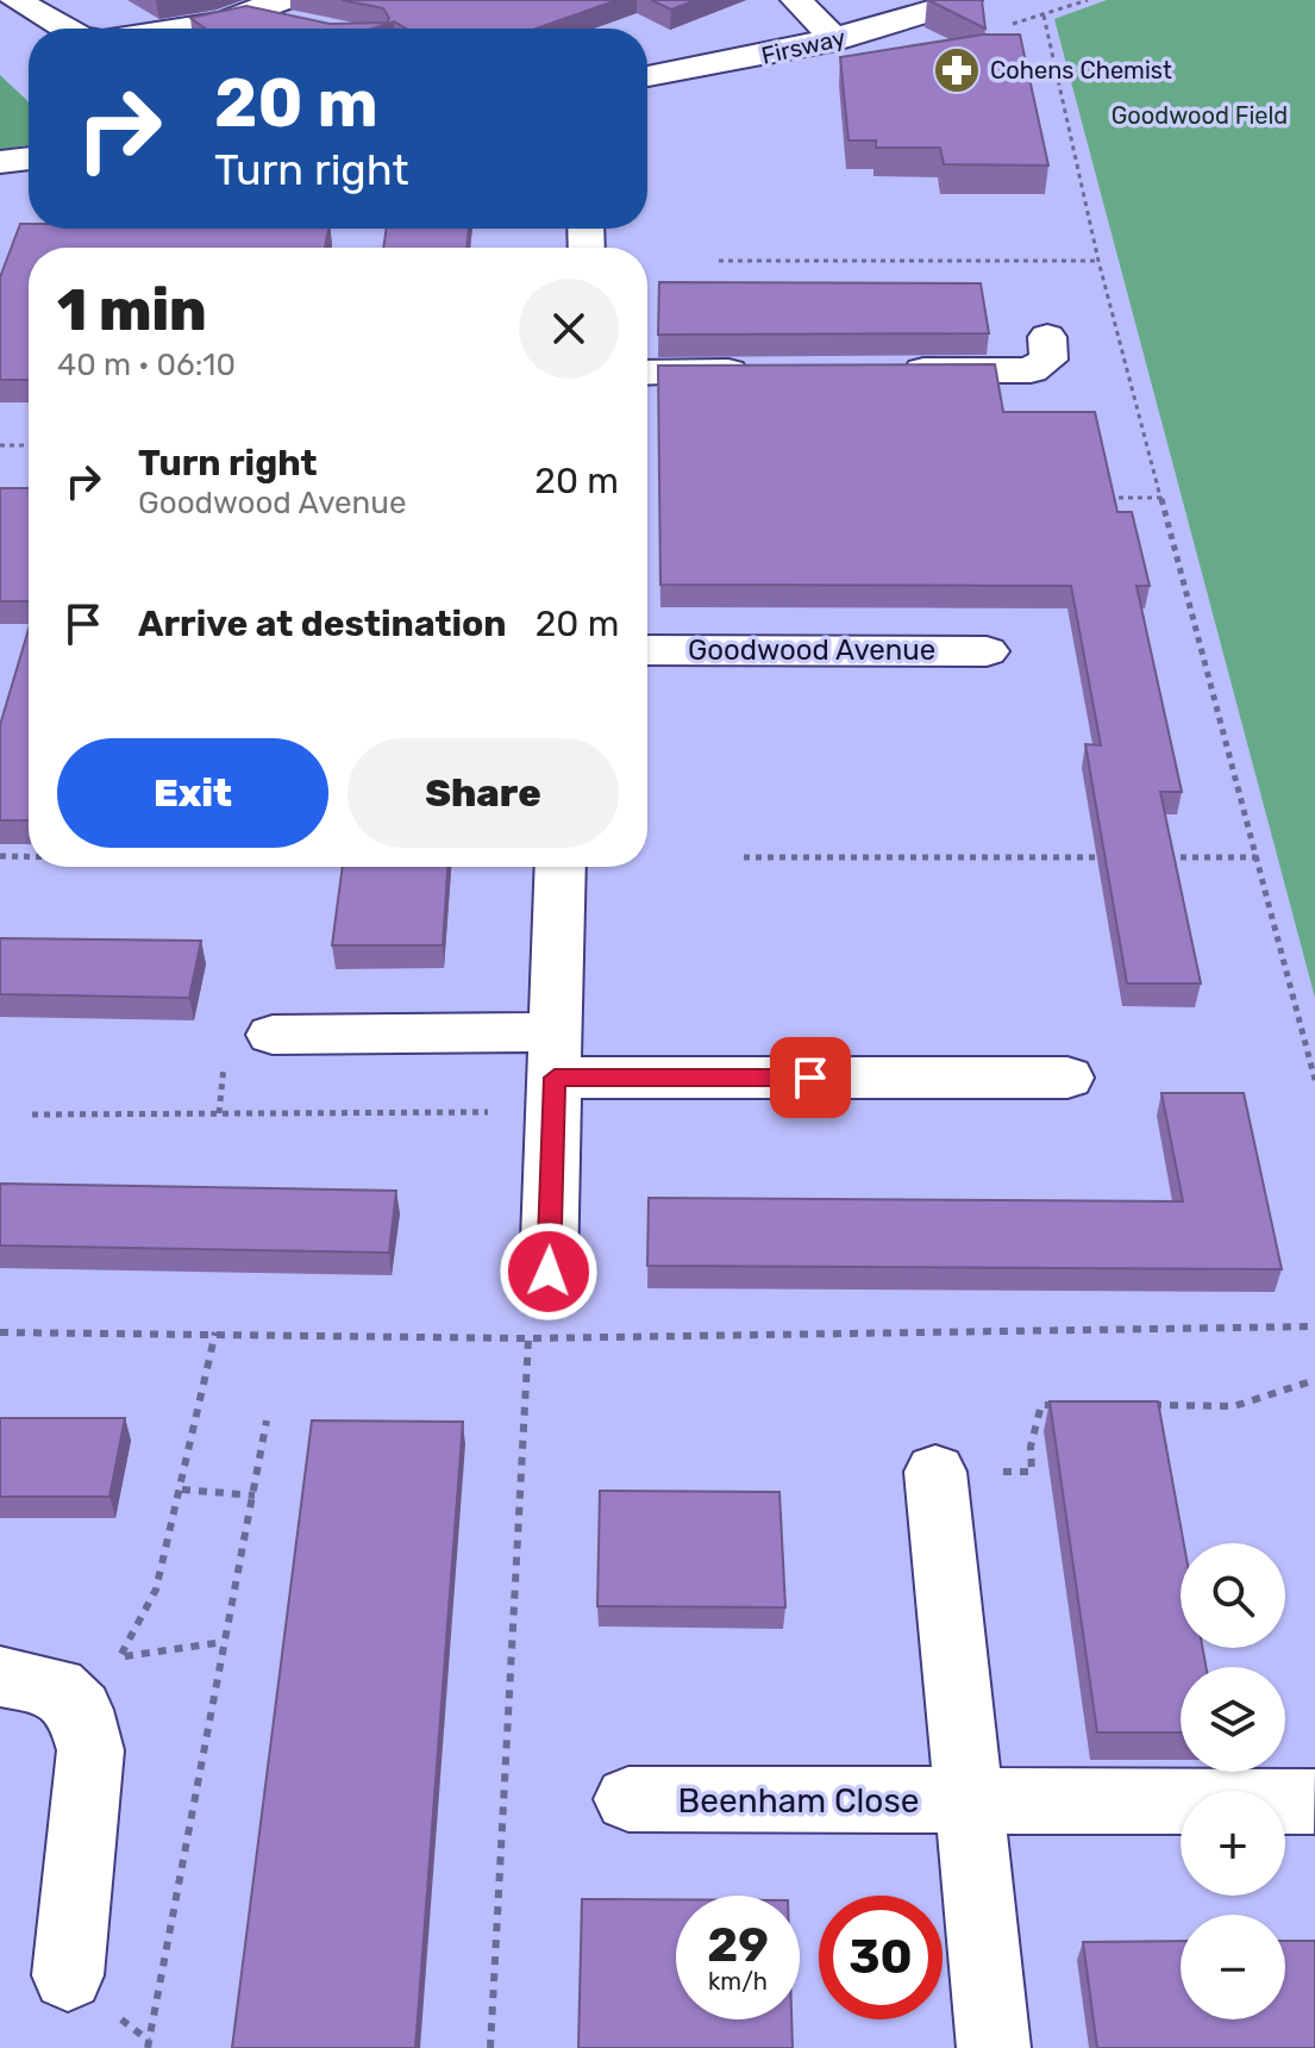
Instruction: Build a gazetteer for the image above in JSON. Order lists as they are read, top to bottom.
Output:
{
  "streets": {
    "street": ["Firsway", "Goodwood Avenue", "Beenham Close"]
  },
  "parks": ["Goodwood Field"],
  "places": {
    "pharmacy": ["Cohens Chemist"]
  },
  "page": {
    "turn": ["20 m", "Turn right"],
    "heading": ["1 min", "40 m · 06:10"],
    "list": [
      {
        "name": "Turn right",
        "note": "Goodwood Avenue",
        "value": "20 m"
      },
      {
        "name": "Arrive at destination",
        "value": "20 m"
      }
    ],
    "buttons": ["Exit", "Share"],
    "map_buttons": ["+", "−"],
    "speed": "29 km/h",
    "limit": "30"
  }
}
